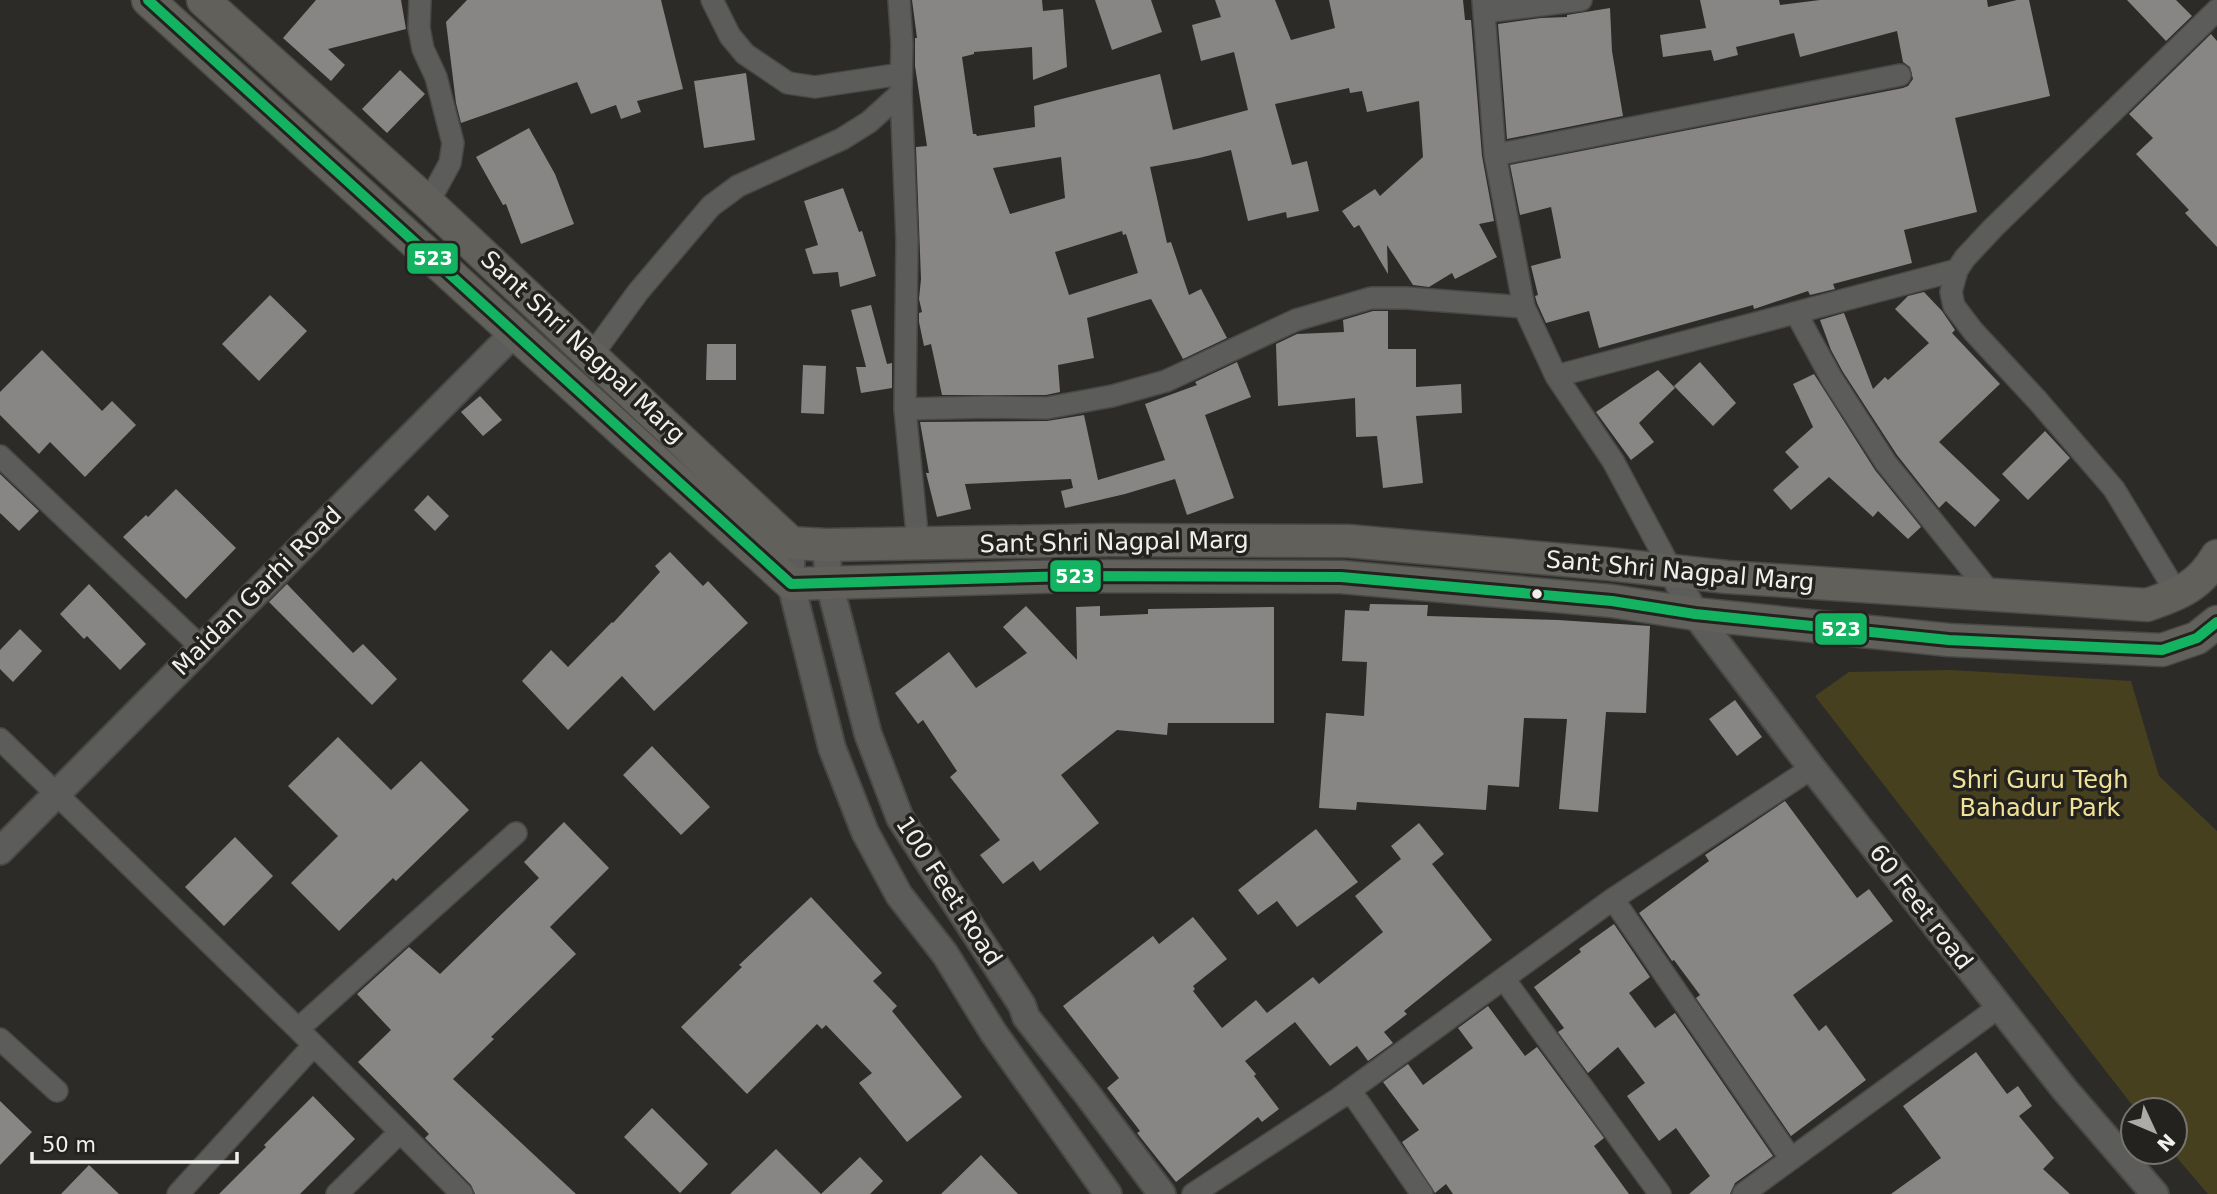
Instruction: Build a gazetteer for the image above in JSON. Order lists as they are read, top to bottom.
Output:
{
  "streets": {
    "main road": ["Sant Shri Nagpal Marg"],
    "street": ["Maidan Garhi Road", "100 Feet Road", "60 Feet road"]
  },
  "crossings": [
    ["Sant Shri Nagpal Marg", "Maidan Garhi Road"],
    ["Sant Shri Nagpal Marg", "100 Feet Road"],
    ["Sant Shri Nagpal Marg", "60 Feet road"]
  ],
  "parks": ["Shri Guru Tegh Bahadur Park"],
  "lines": ["transit line 523"],
  "scale_bar": "50 m",
  "north": "bottom right"
}
